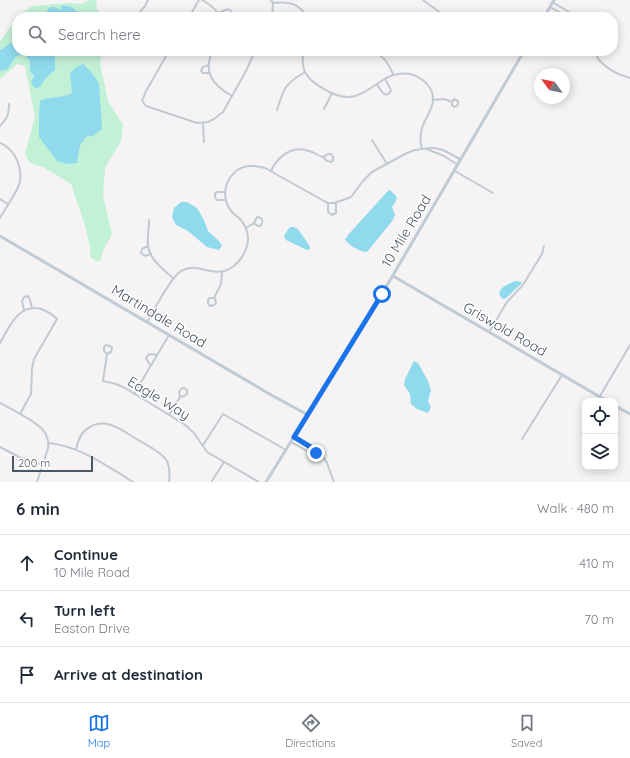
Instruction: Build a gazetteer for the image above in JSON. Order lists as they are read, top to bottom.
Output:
{
  "streets": {
    "street": [
      "10 Mile Road",
      "Martindale Road",
      "Griswold Road",
      "Eagle Way"
    ]
  },
  "crossings": [
    ["10 Mile Road", "Martindale Road"],
    ["10 Mile Road", "Griswold Road"]
  ],
  "scale_bar": "200 m",
  "north": "top left",
  "page": {
    "search": "Search here",
    "scale": "200 m",
    "heading": ["6 min", "Walk · 480 m"],
    "list": [
      ["Continue", "10 Mile Road", "410 m"],
      ["Turn left", "Easton Drive", "70 m"],
      "Arrive at destination"
    ],
    "nav": ["Map", "Directions", "Saved"]
  }
}
